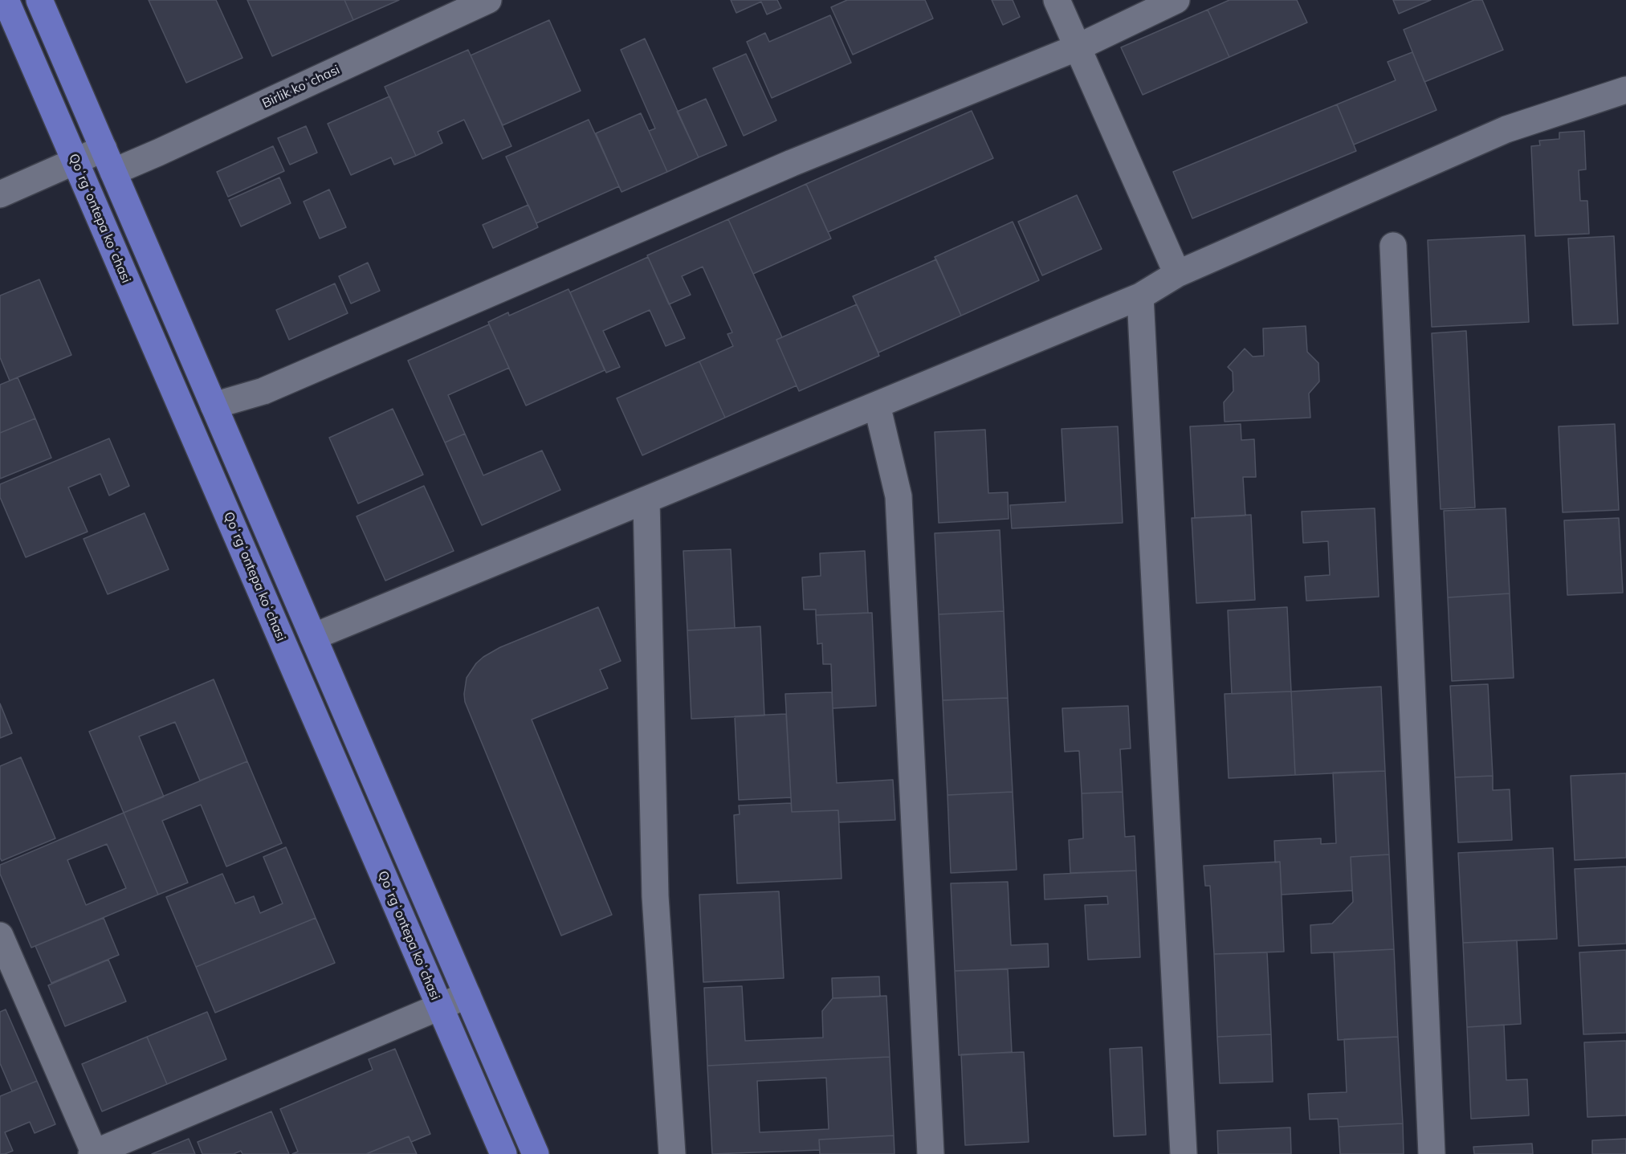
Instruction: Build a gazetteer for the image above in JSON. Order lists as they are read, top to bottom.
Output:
{
  "streets": {
    "main road": ["Qoʻrgʻontepa koʻchasi"],
    "street": ["Birlik koʻchasi"]
  },
  "crossings": [
    ["Birlik koʻchasi", "Qoʻrgʻontepa koʻchasi"]
  ]
}
